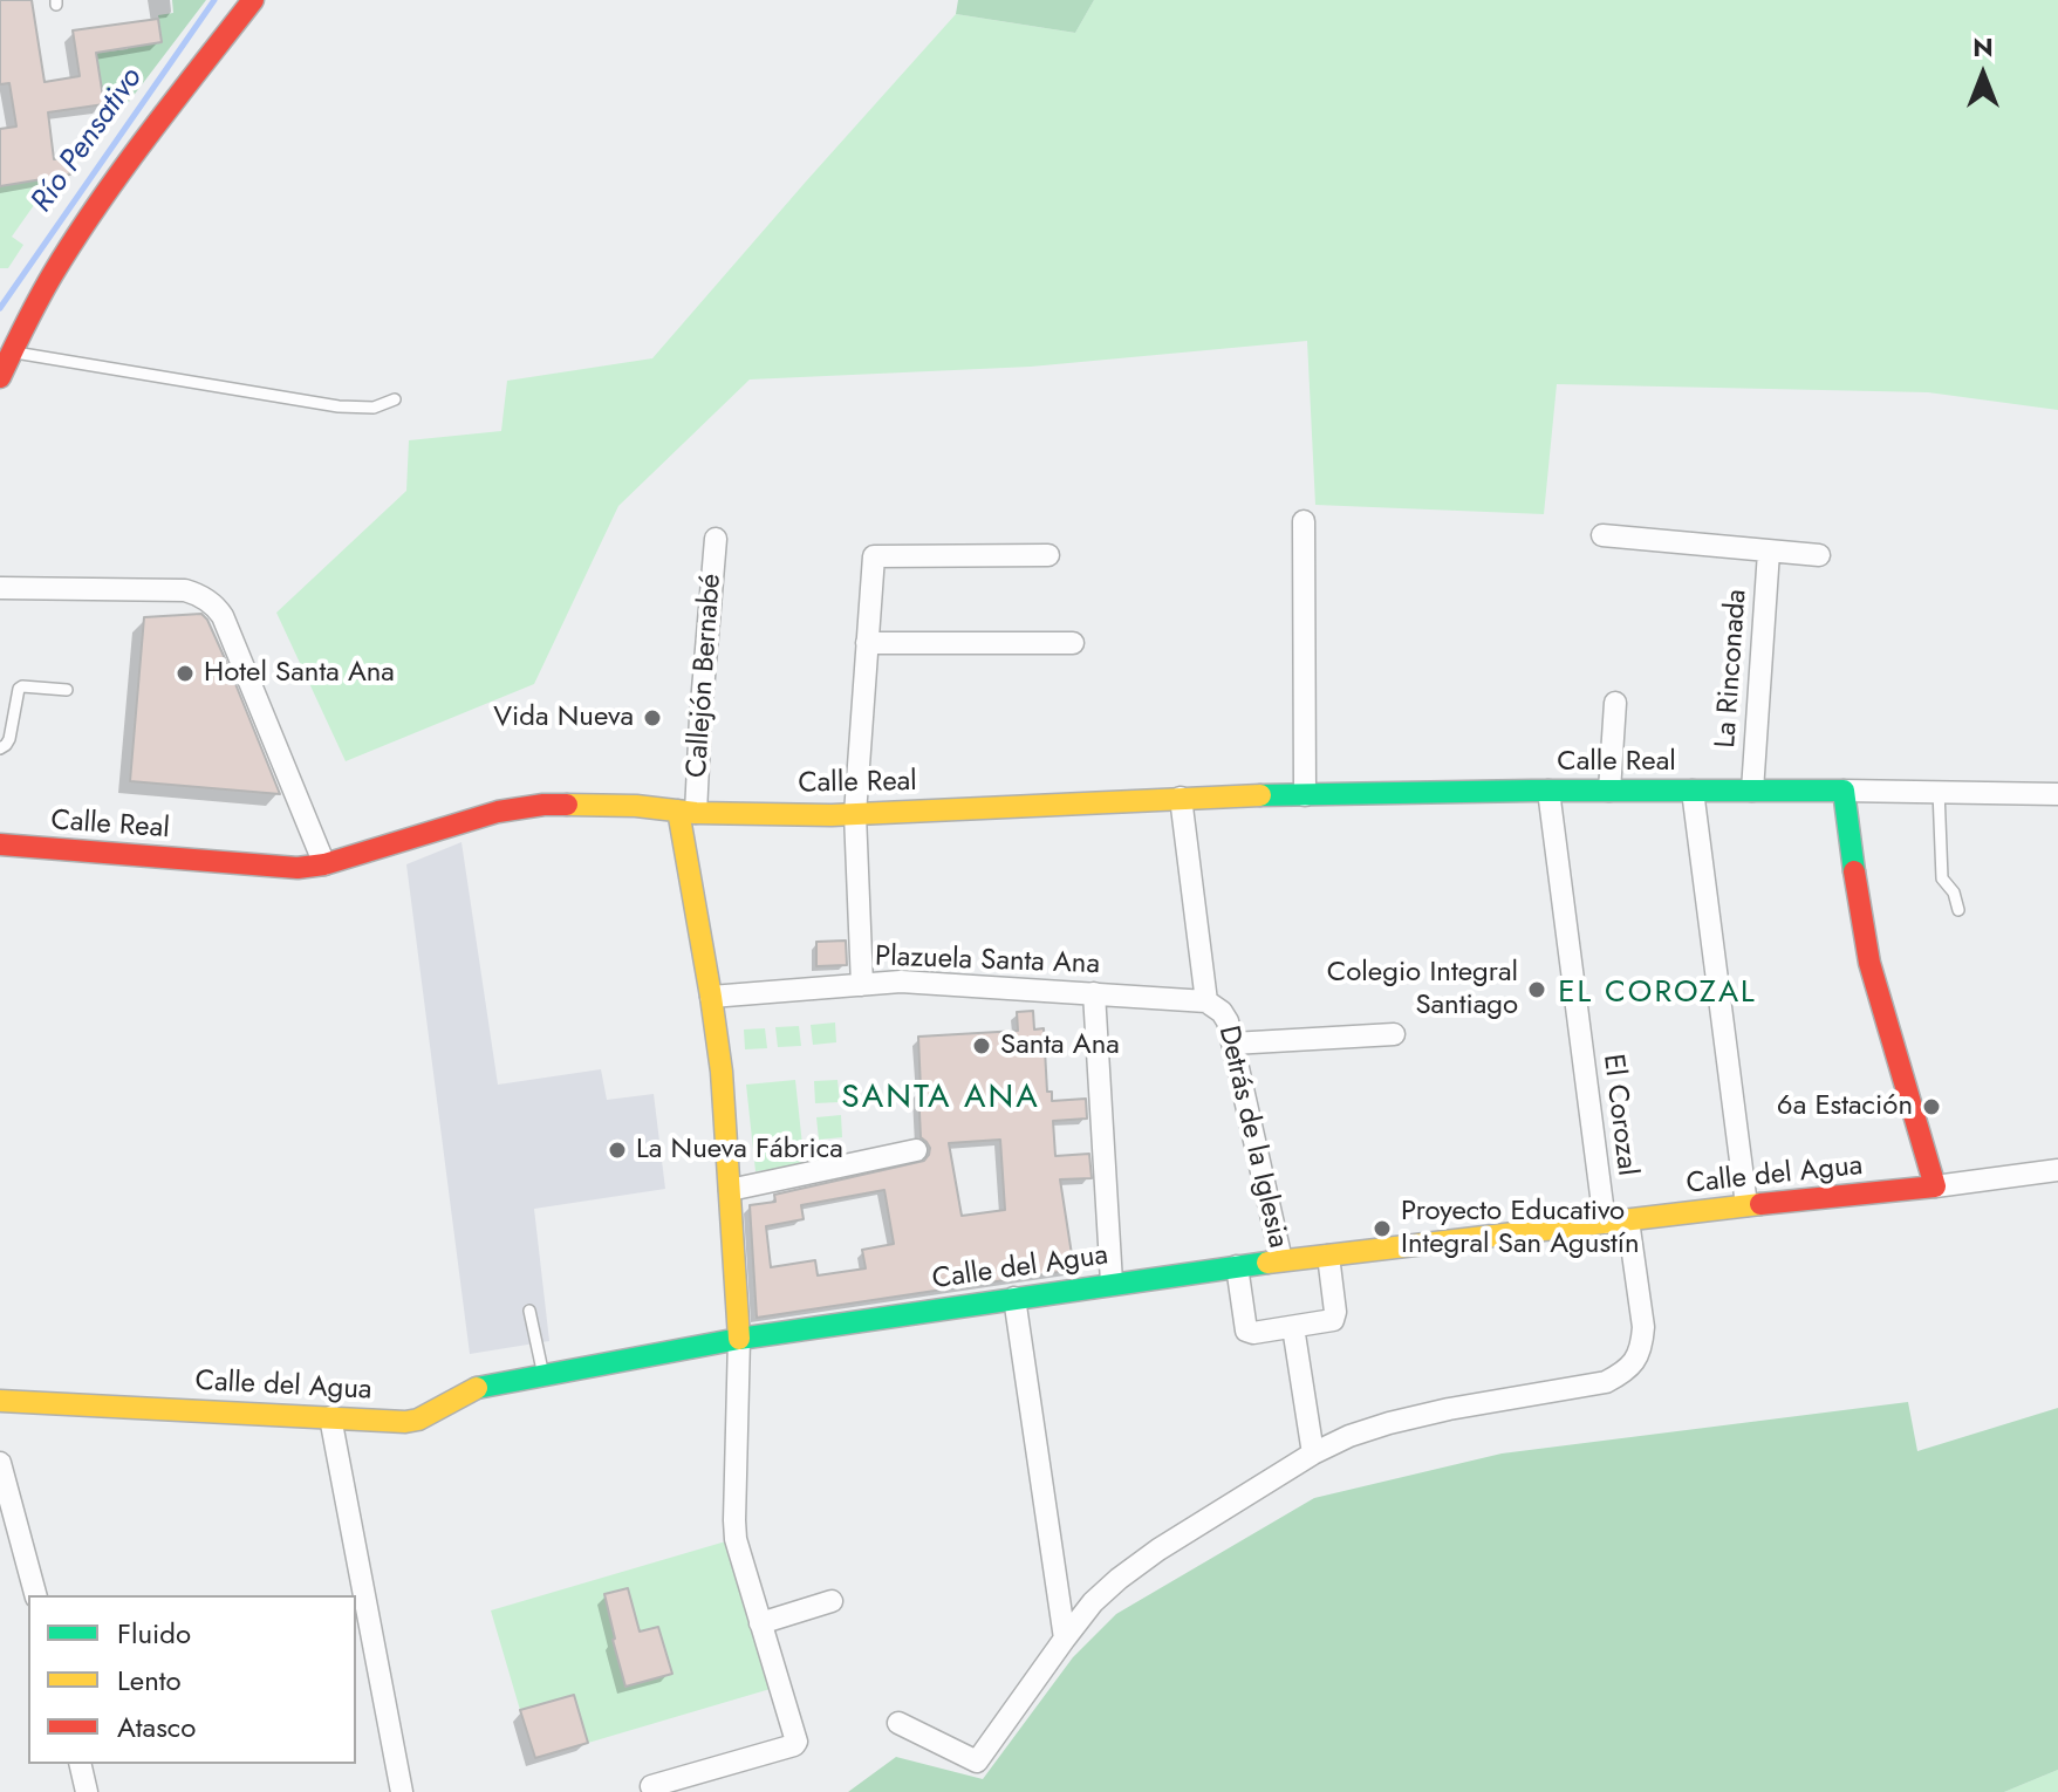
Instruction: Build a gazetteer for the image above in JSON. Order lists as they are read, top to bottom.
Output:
{
  "streets": {
    "street": [
      "La Rinconada",
      "Callejón Bernabé",
      "Calle Real",
      "Plazuela Santa Ana",
      "El Corozal",
      "Detrás de la Iglesia",
      "Calle del Agua"
    ]
  },
  "crossings": [
    ["La Rinconada", "Calle Real"],
    ["Callejón Bernabé", "Calle Real"],
    ["Calle Real", "El Corozal"],
    ["Calle Real", "Detrás de la Iglesia"],
    ["Plazuela Santa Ana", "Detrás de la Iglesia"],
    ["El Corozal", "Calle del Agua"],
    ["Detrás de la Iglesia", "Calle del Agua"]
  ],
  "districts": ["EL COROZAL", "SANTA ANA"],
  "water": ["Río Pensativo"],
  "places": [
    "Hotel Santa Ana",
    "Vida Nueva",
    "Colegio Integral Santiago",
    "Santa Ana",
    "6a Estación",
    "La Nueva Fábrica",
    "Proyecto Educativo Integral San Agustín"
  ],
  "legend": ["Fluido", "Lento", "Atasco"],
  "north": "top"
}
